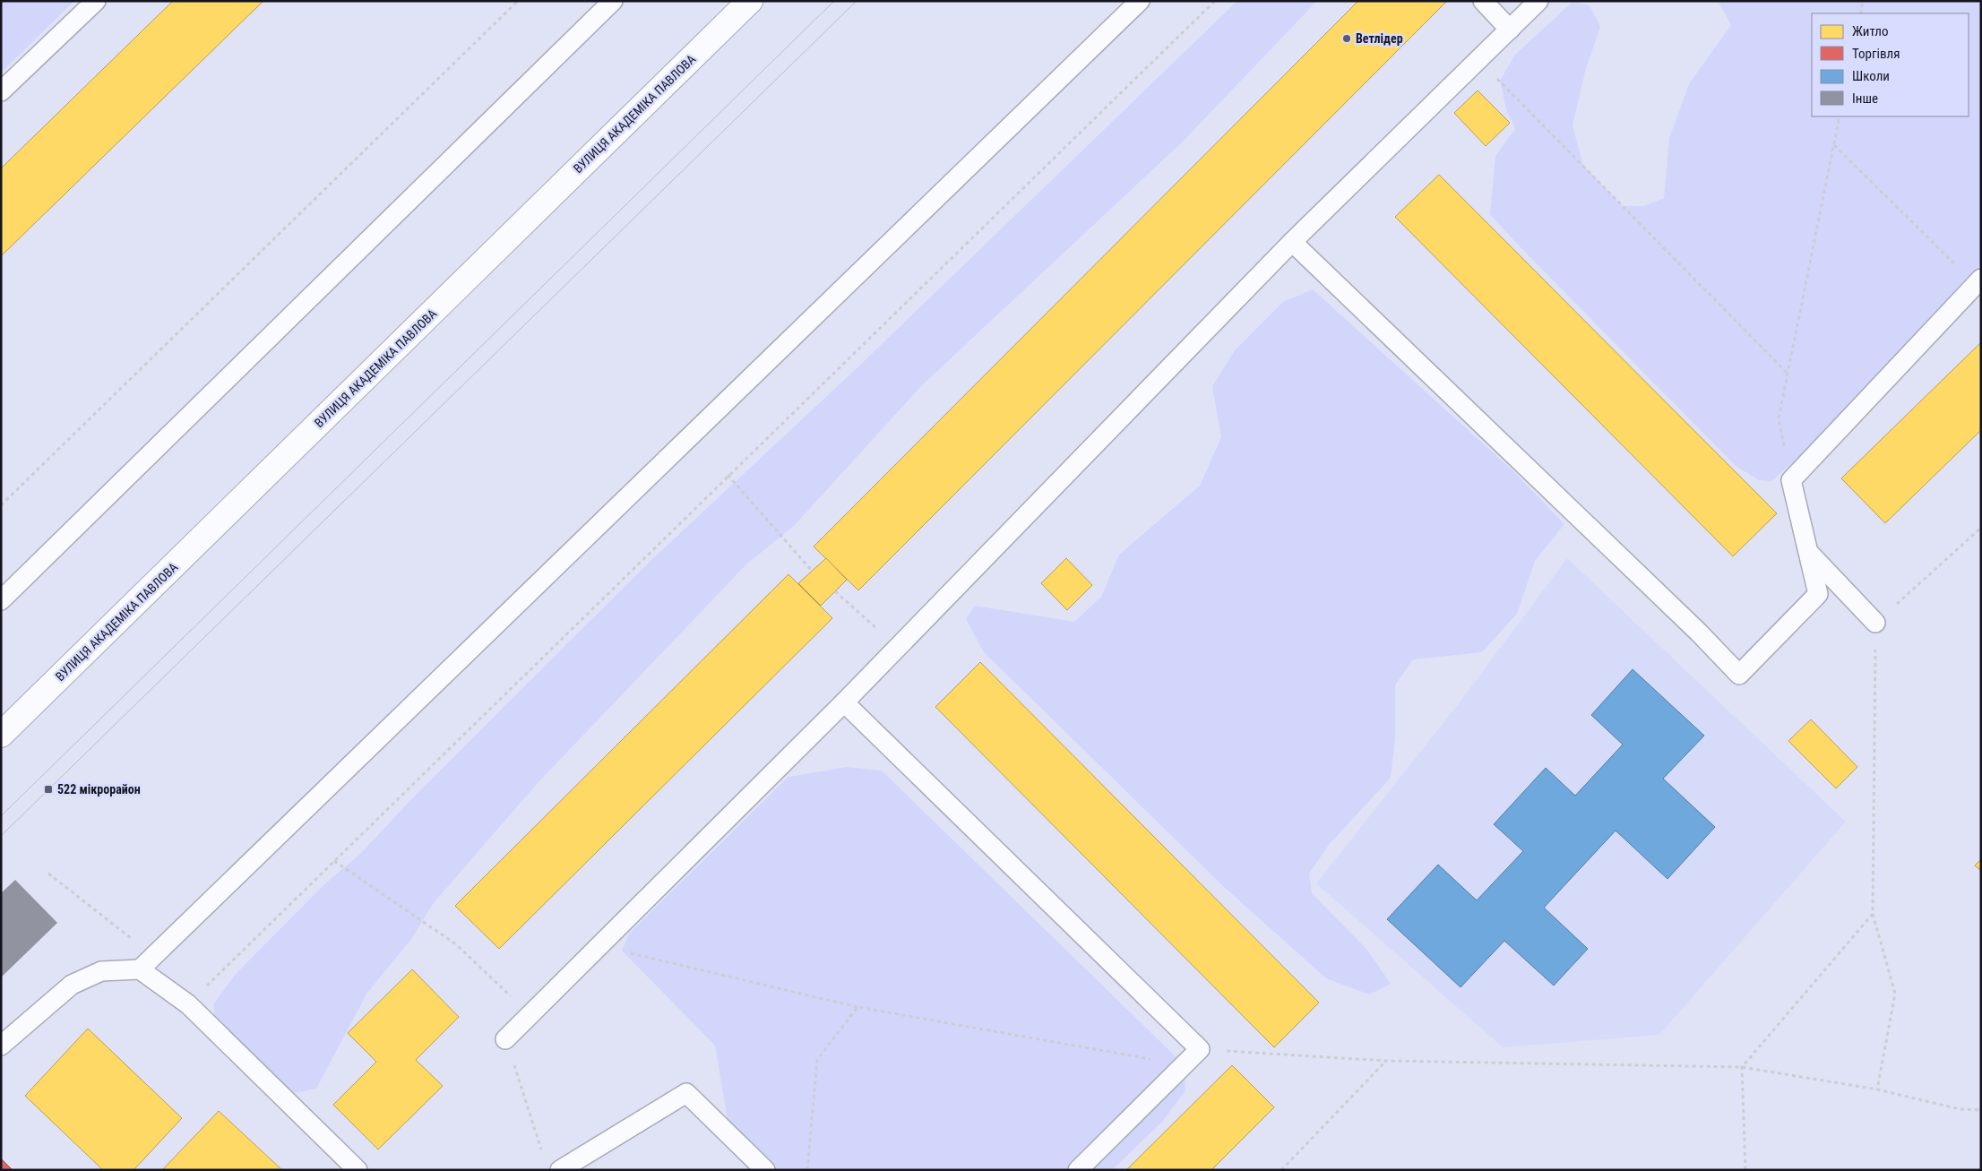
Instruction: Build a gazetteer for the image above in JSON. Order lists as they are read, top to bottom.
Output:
{
  "streets": {
    "main road": ["ВУЛИЦЯ АКАДЕМІКА ПАВЛОВА"]
  },
  "places": {
    "other": ["Ветлідер"],
    "transit": ["522 мікрорайон"]
  },
  "legend": [
    "Житло",
    "Торгівля",
    "Школи",
    "Інше"
  ]
}
